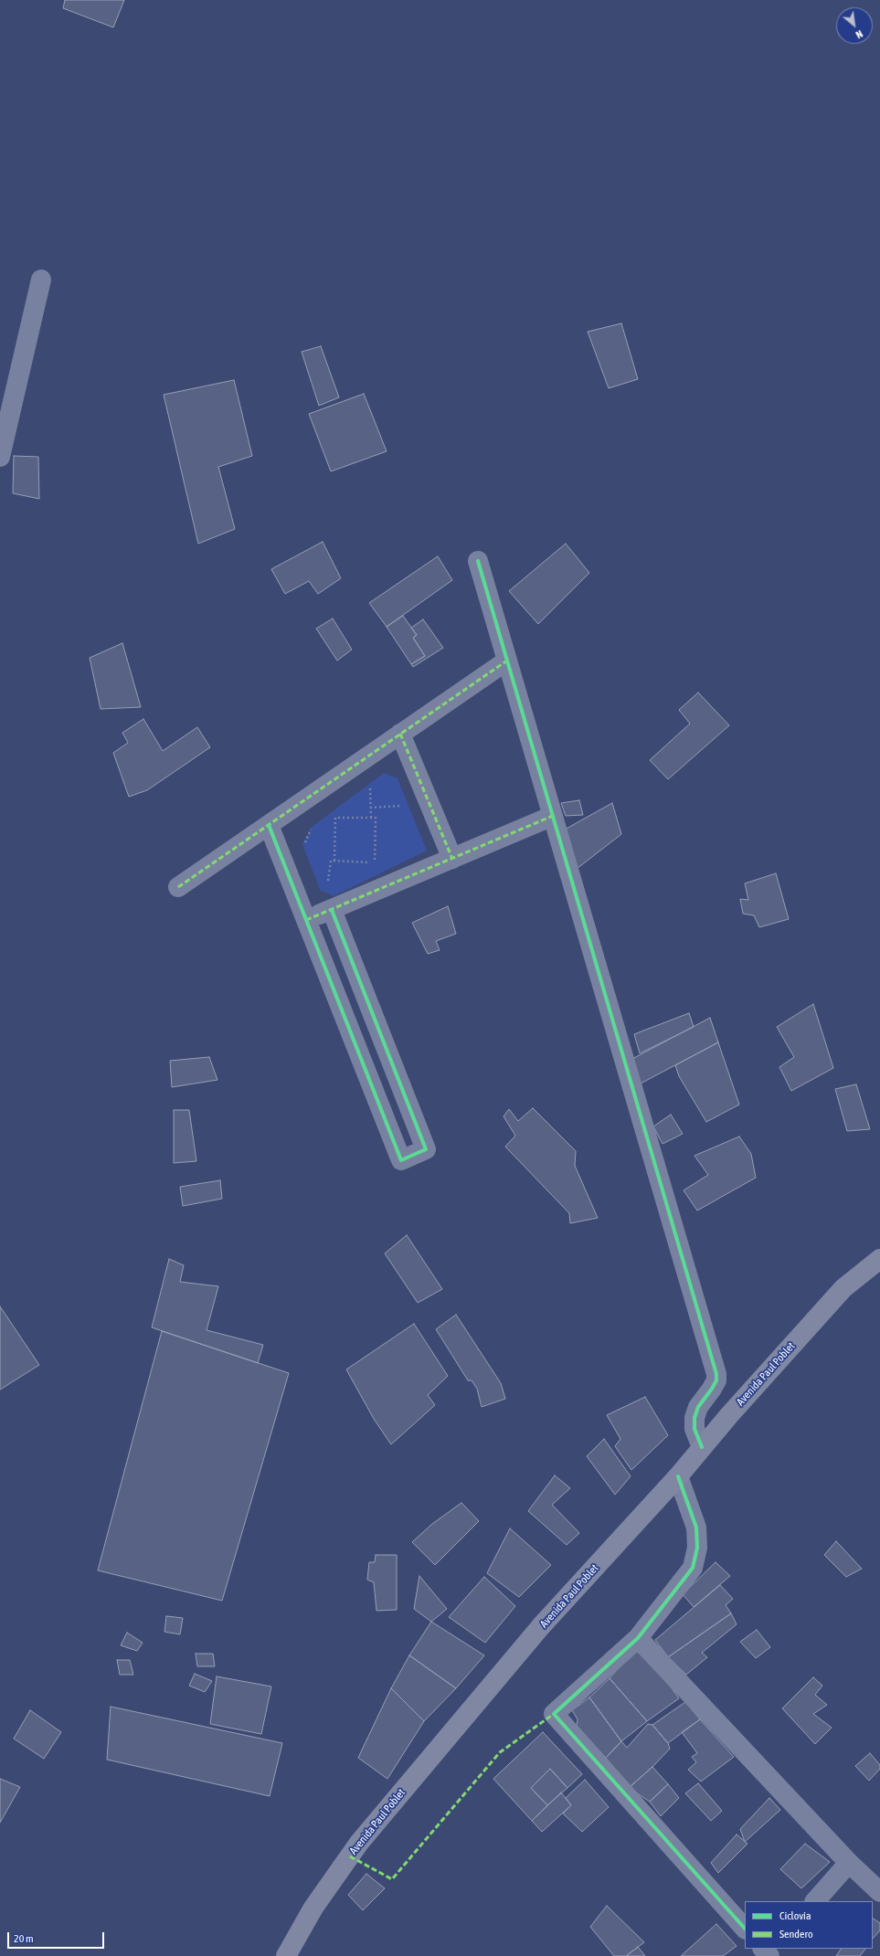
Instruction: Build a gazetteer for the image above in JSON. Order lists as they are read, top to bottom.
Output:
{
  "streets": {
    "main road": ["Avenida Paul Poblet"]
  },
  "legend": ["Ciclovía", "Sendero"],
  "scale_bar": "20 m",
  "north": "bottom right"
}
